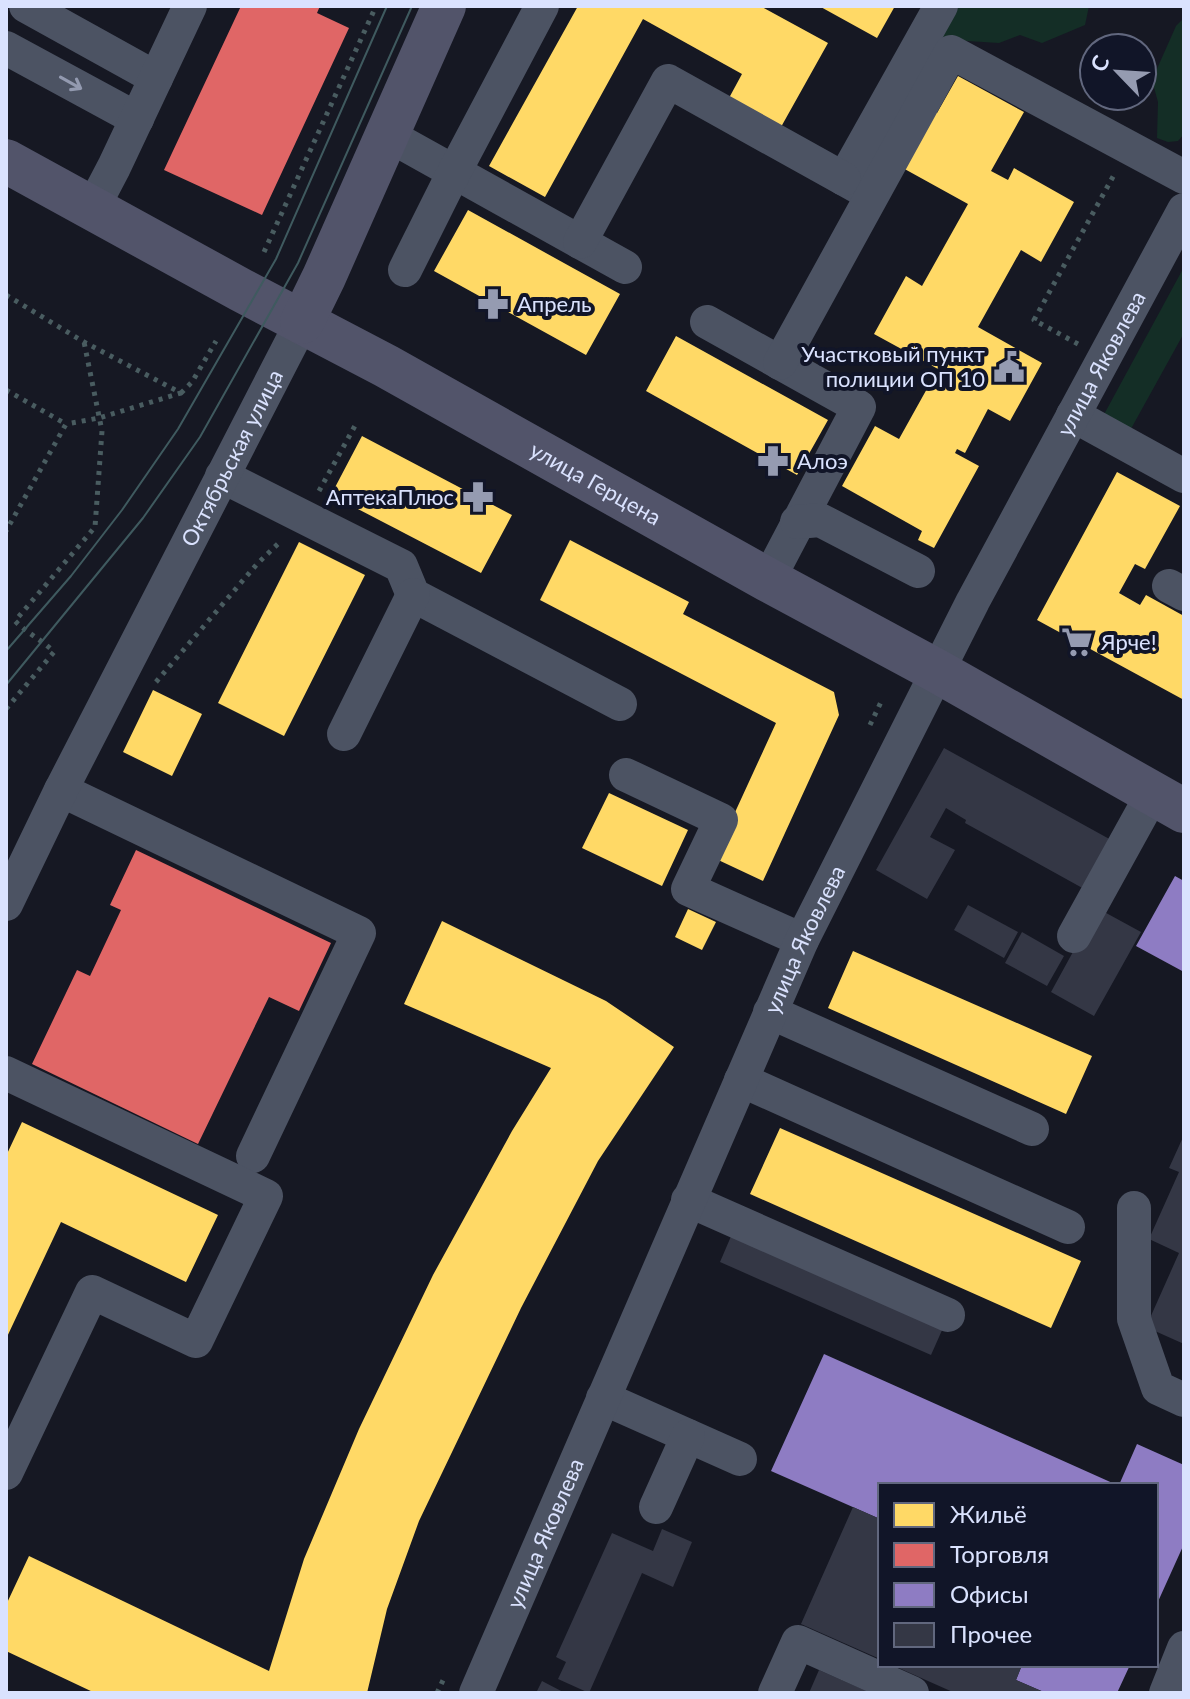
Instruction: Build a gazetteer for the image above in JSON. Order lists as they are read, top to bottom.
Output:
{
  "streets": {
    "main road": ["Октябрьская улица", "улица Герцена"],
    "street": ["улица Яковлева"]
  },
  "crossings": [
    ["улица Яковлева", "улица Герцена"],
    ["Октябрьская улица", "улица Герцена"]
  ],
  "places": {
    "pharmacy": ["Апрель", "Алоэ", "АптекаПлюс"],
    "public building": ["Участковый пункт полиции ОП 10"],
    "supermarket": ["Ярче!"]
  },
  "legend": [
    "Жильё",
    "Торговля",
    "Офисы",
    "Прочее"
  ],
  "north": "top left"
}
